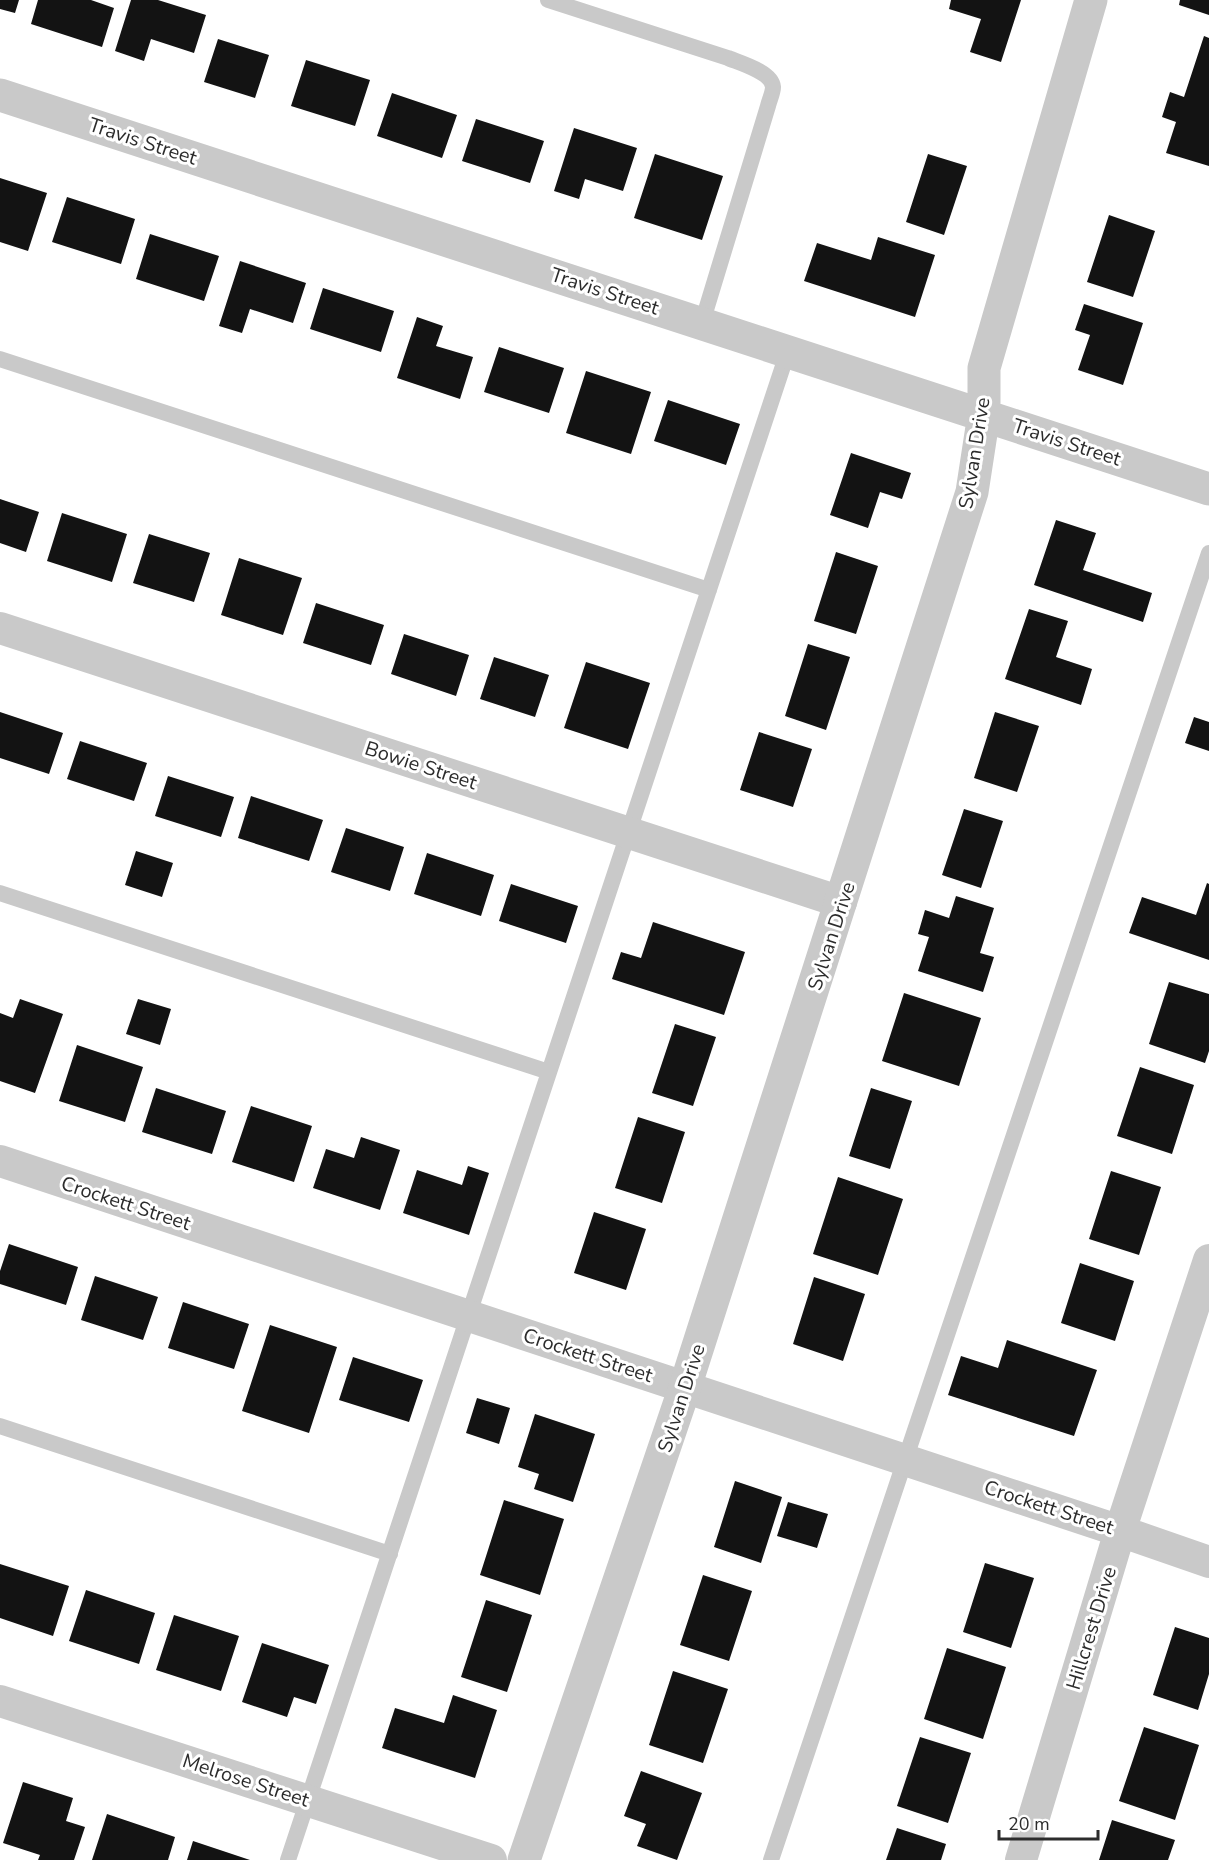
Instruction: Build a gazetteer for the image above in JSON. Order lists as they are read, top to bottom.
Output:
{
  "streets": {
    "street": [
      "Travis Street",
      "Sylvan Drive",
      "Bowie Street",
      "Crockett Street",
      "Hillcrest Drive",
      "Melrose Street"
    ]
  },
  "crossings": [
    ["Travis Street", "Sylvan Drive"],
    ["Sylvan Drive", "Bowie Street"],
    ["Sylvan Drive", "Crockett Street"],
    ["Crockett Street", "Hillcrest Drive"]
  ],
  "scale_bar": "20 m"
}
